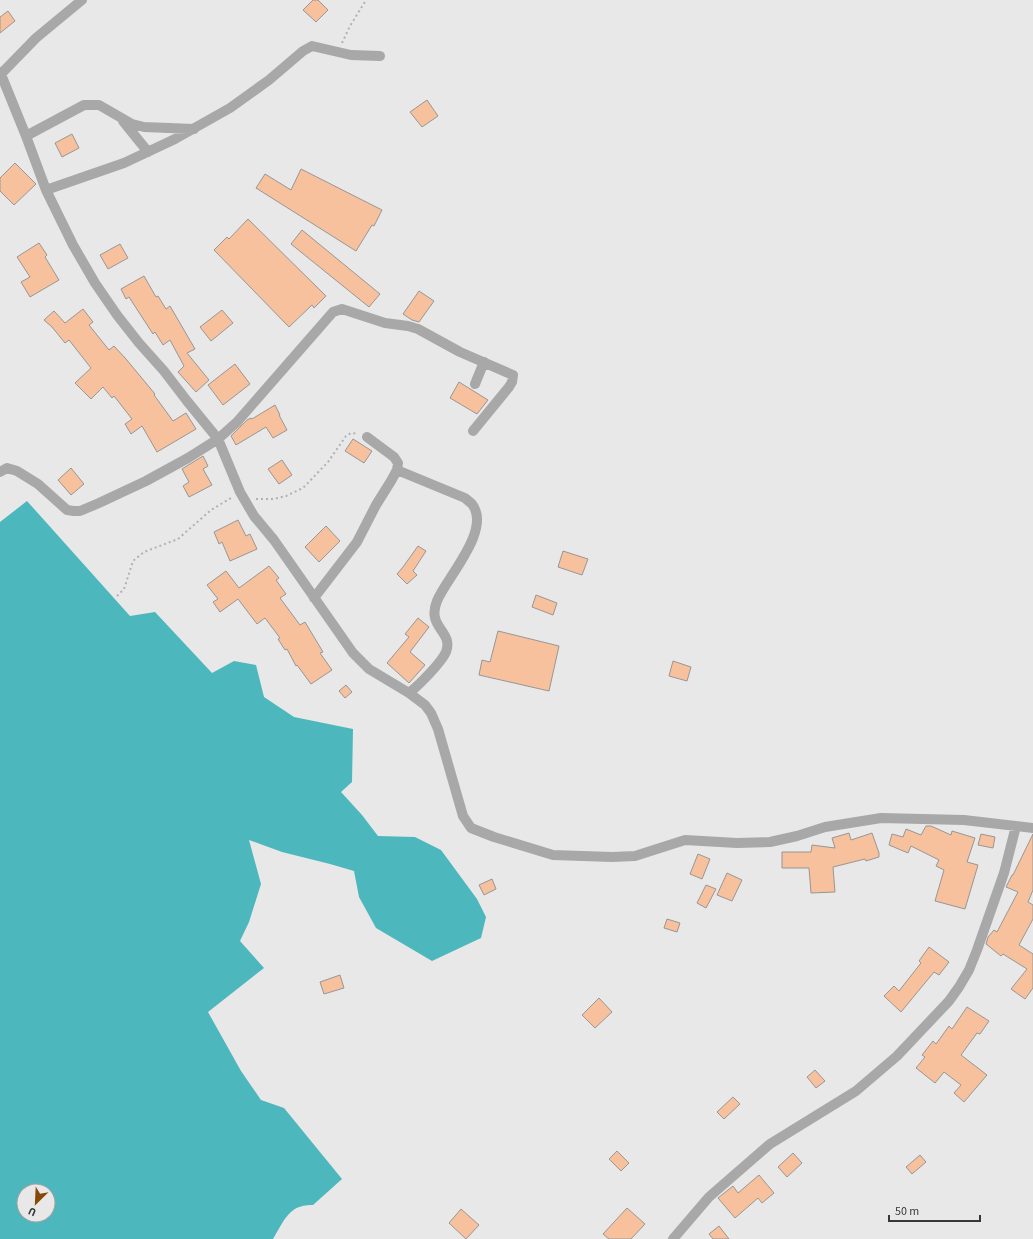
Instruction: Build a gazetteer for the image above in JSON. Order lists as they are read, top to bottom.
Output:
{
  "scale_bar": "50 m",
  "north": "bottom left"
}
